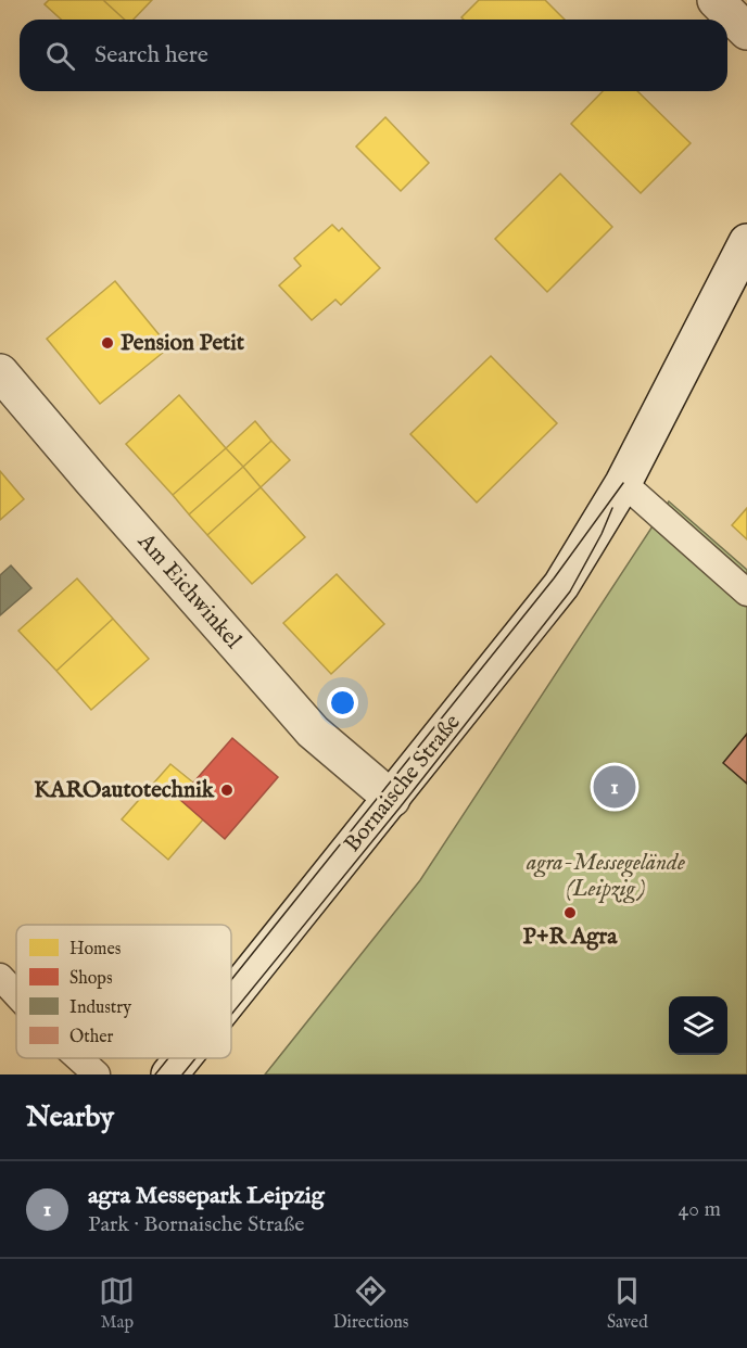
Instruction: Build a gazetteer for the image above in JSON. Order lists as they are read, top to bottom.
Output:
{
  "streets": {
    "main road": ["Am Eichwinkel", "Bornaische Straße"]
  },
  "crossings": [
    ["Am Eichwinkel", "Bornaische Straße"]
  ],
  "parks": ["agra-Messegelände (Leipzig)"],
  "places": ["Pension Petit", "KAROautotechnik", "P+R Agra"],
  "legend": [
    "Homes",
    "Shops",
    "Industry",
    "Other"
  ],
  "page": {
    "search": "Search here",
    "pins": "1",
    "heading": "Nearby",
    "list": [
      {
        "mark": "1",
        "name": "agra Messepark Leipzig",
        "note": "Park · Bornaische Straße",
        "value": "40 m"
      }
    ],
    "nav": ["Map", "Directions", "Saved"]
  }
}
